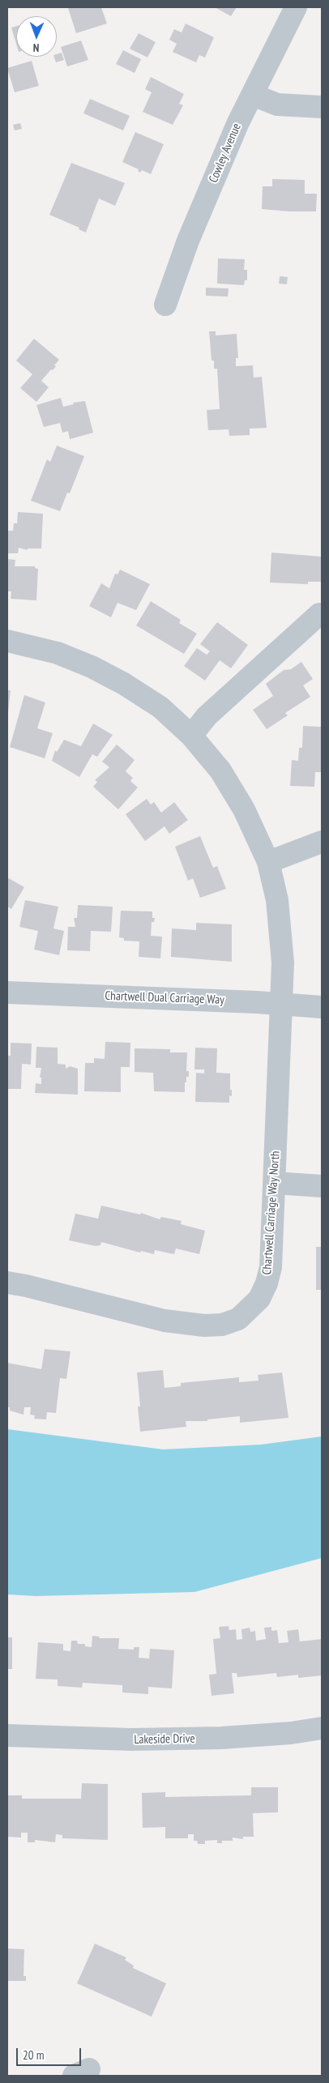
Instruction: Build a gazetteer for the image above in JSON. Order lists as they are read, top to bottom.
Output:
{
  "streets": {
    "street": [
      "Cowley Avenue",
      "Chartwell Dual Carriage Way",
      "Chartwell Carriage Way North",
      "Lakeside Drive"
    ]
  },
  "crossings": [
    ["Chartwell Dual Carriage Way", "Chartwell Carriage Way North"]
  ],
  "scale_bar": "20 m",
  "north": "bottom"
}
